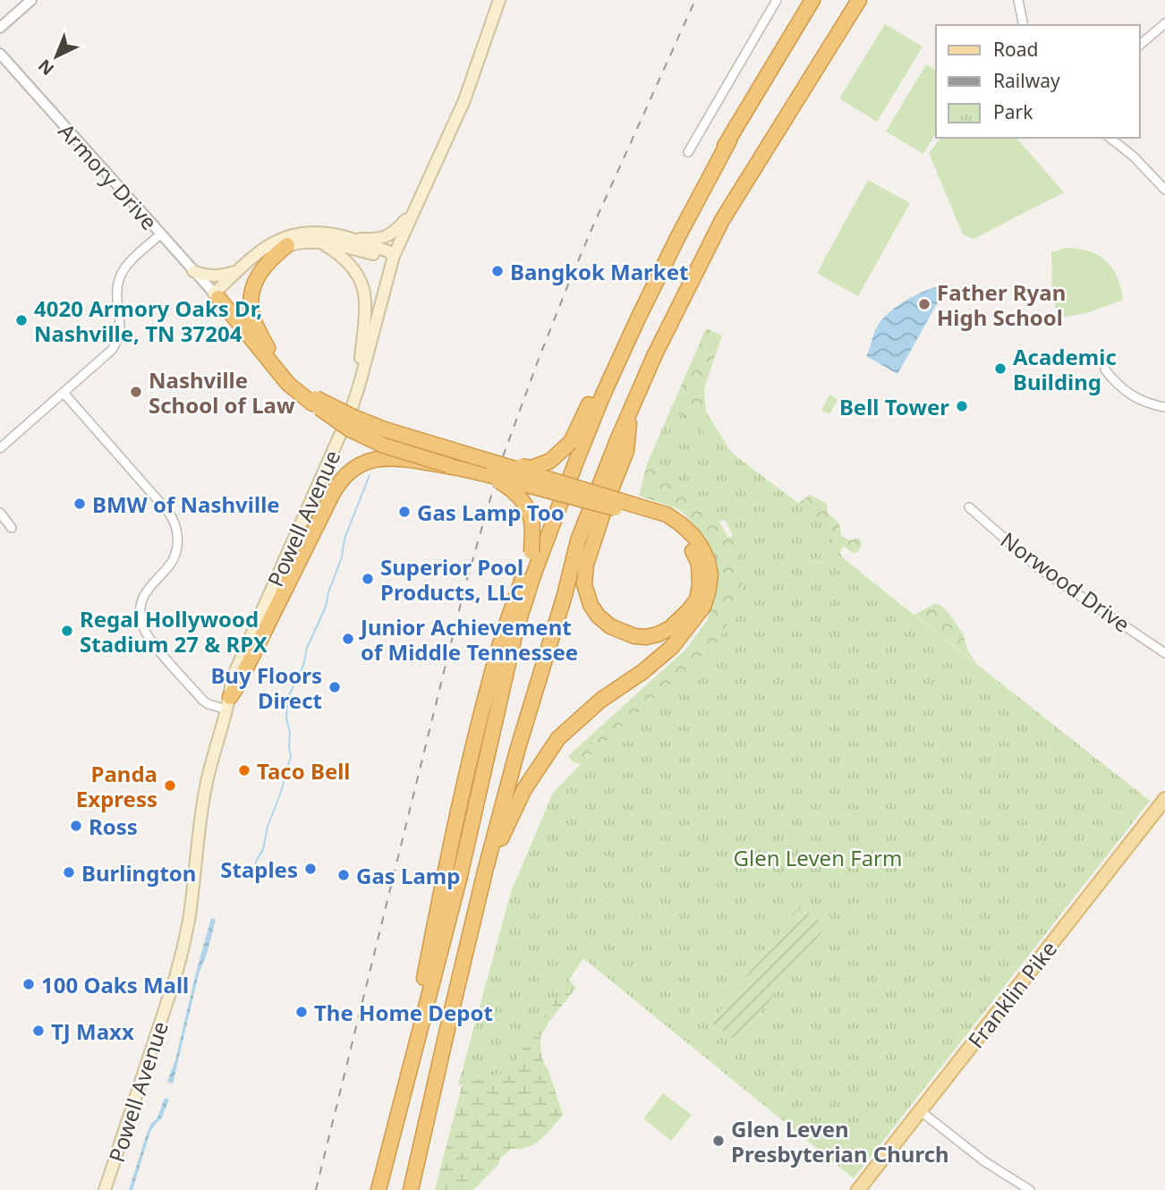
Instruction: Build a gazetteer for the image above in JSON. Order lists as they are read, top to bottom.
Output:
{
  "streets": {
    "main road": ["Powell Avenue", "Franklin Pike"],
    "street": ["Armory Drive", "Norwood Drive"]
  },
  "parks": ["Glen Leven Farm"],
  "places": [
    "Bangkok Market",
    "Father Ryan High School",
    "4020 Armory Oaks Dr, Nashville, TN 37204",
    "Academic Building",
    "Nashville School of Law",
    "Bell Tower",
    "BMW of Nashville",
    "Gas Lamp Too",
    "Superior Pool Products, LLC",
    "Regal Hollywood Stadium 27 & RPX",
    "Junior Achievement of Middle Tennessee",
    "Buy Floors Direct",
    "Taco Bell",
    "Panda Express",
    "Ross",
    "Staples",
    "Burlington",
    "Gas Lamp",
    "100 Oaks Mall",
    "The Home Depot",
    "TJ Maxx",
    "Glen Leven Presbyterian Church"
  ],
  "legend": ["Road", "Railway", "Park"],
  "north": "bottom left"
}
